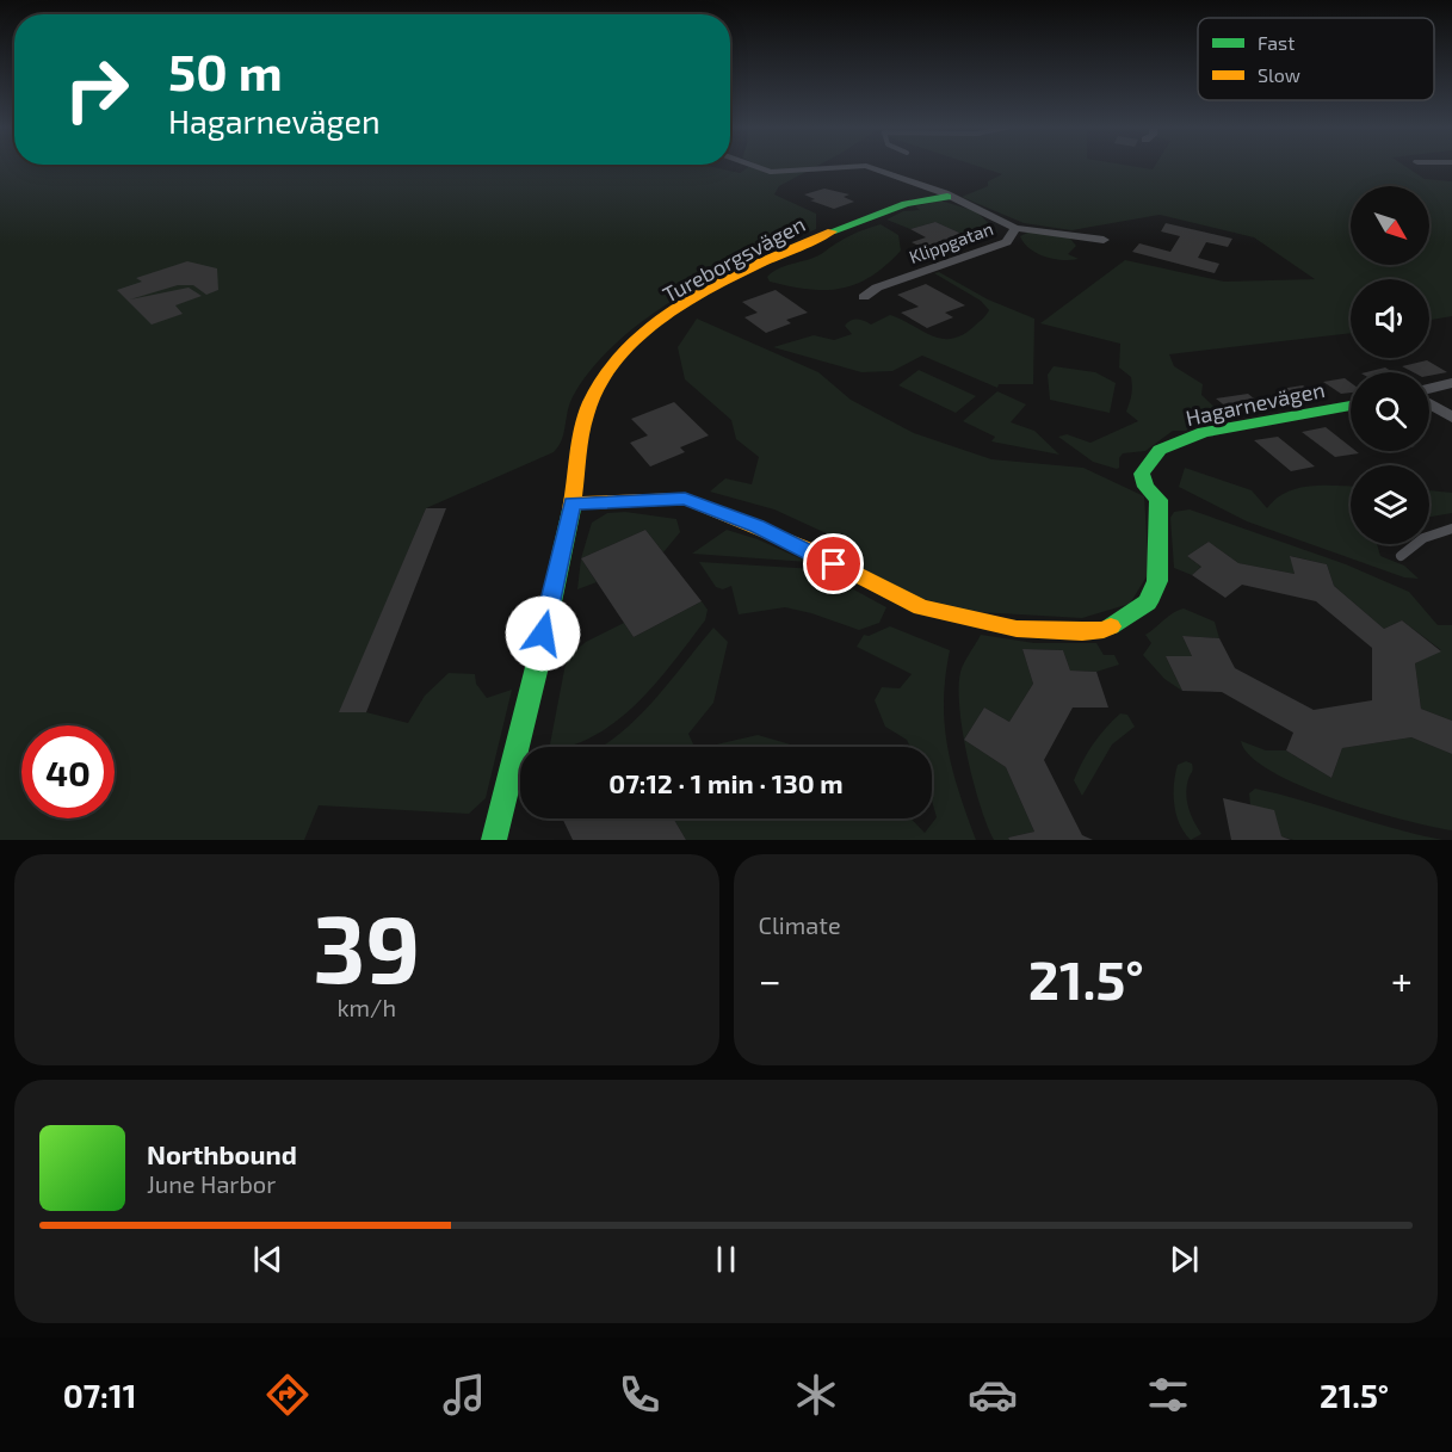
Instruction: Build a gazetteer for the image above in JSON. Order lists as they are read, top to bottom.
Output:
{
  "streets": {
    "street": ["Klippgatan", "Tureborgsvägen", "Hagarnevägen"]
  },
  "crossings": [
    ["Klippgatan", "Tureborgsvägen"],
    ["Tureborgsvägen", "Hagarnevägen"]
  ],
  "legend": ["Fast", "Slow"],
  "north": "bottom right",
  "page": {
    "turn": ["50 m", "Hagarnevägen"],
    "limit": "40",
    "trip": "07:12 · 1 min · 130 m",
    "tile": [
      ["39", "km/h"],
      "Climate"
    ],
    "heat": ["−", "21.5°", "+"],
    "song": ["Northbound", "June Harbor"],
    "tabs": ["07:11", "21.5°"]
  }
}
